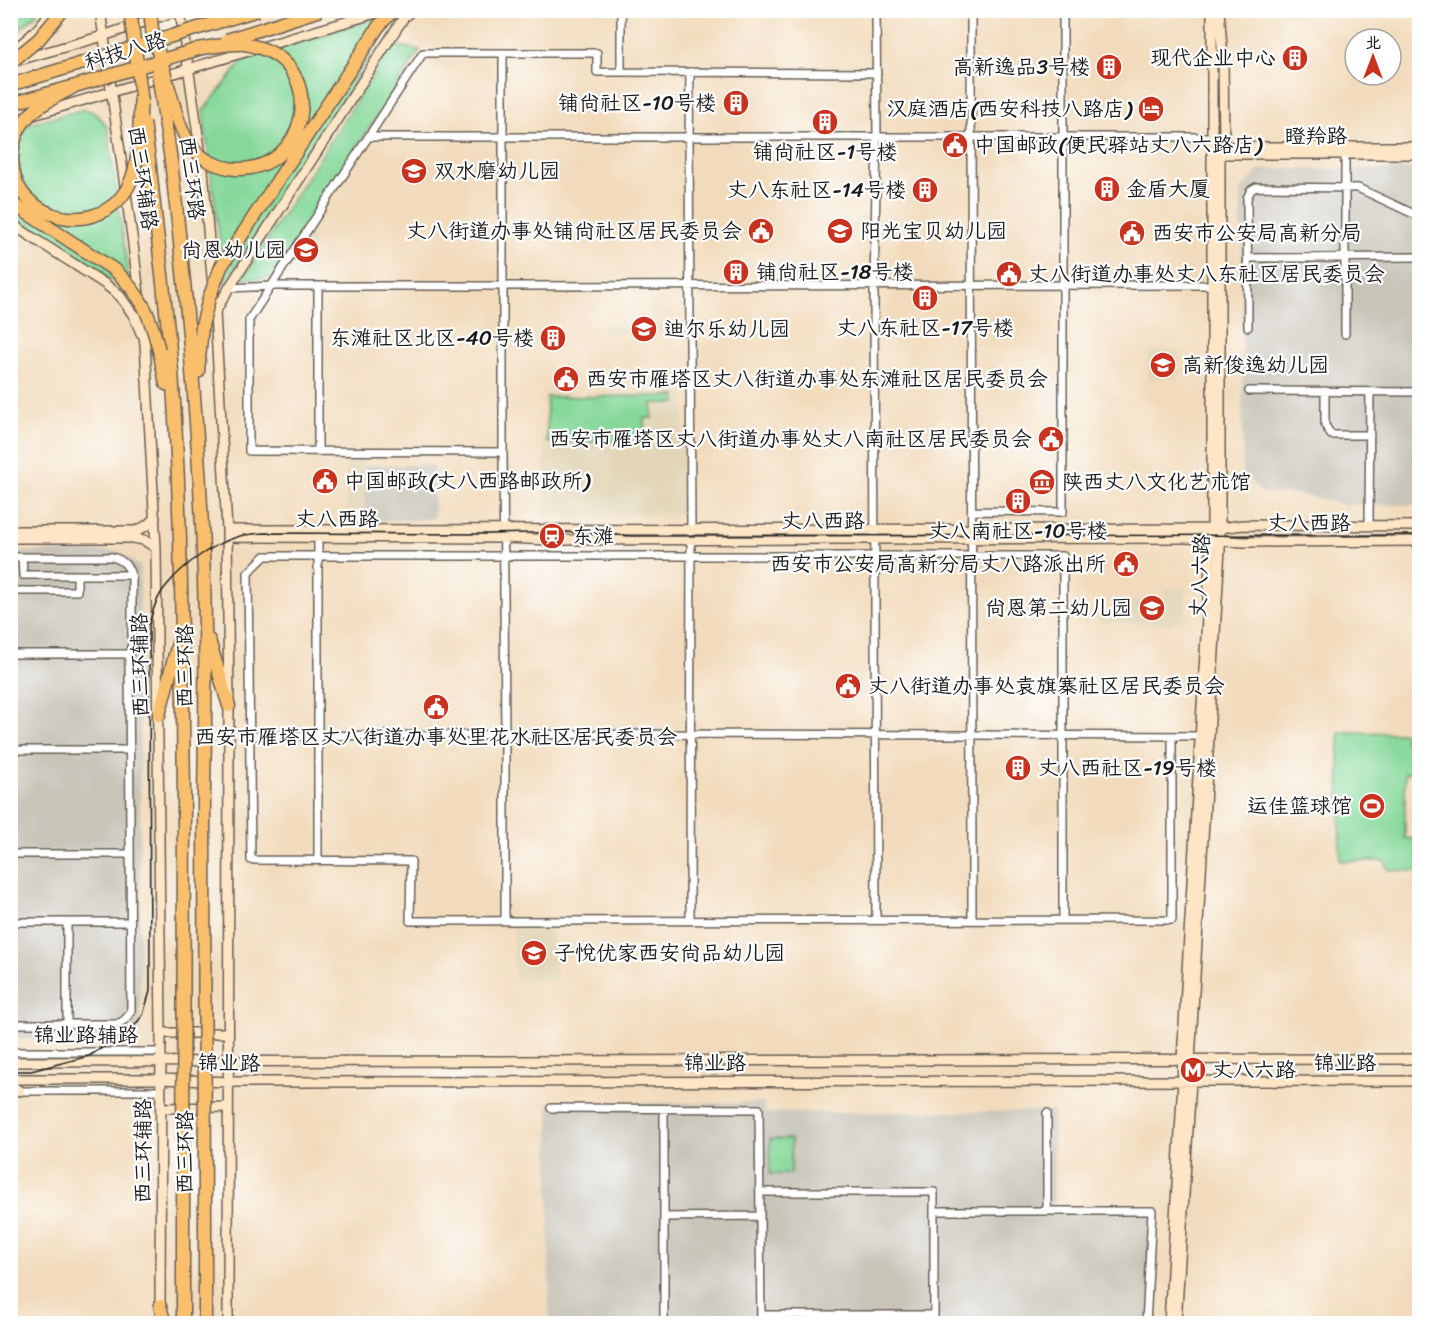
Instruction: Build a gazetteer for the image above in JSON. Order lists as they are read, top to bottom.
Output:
{
  "streets": {
    "highway": ["科技八路", "西三环路"],
    "main road": [
      "瞪羚路",
      "西三环辅路",
      "丈八西路",
      "丈八六路",
      "锦业路"
    ],
    "street": ["锦业路辅路"]
  },
  "crossings": [
    ["瞪羚路", "丈八六路"],
    ["西三环辅路", "锦业路辅路"],
    ["西三环辅路", "锦业路"],
    ["丈八西路", "丈八六路"],
    ["丈八六路", "锦业路"],
    ["锦业路辅路", "锦业路"]
  ],
  "places": {
    "building": [
      "现代企业中心",
      "高新逸品3号楼",
      "铺尚社区-10号楼",
      "铺尚社区-1号楼",
      "金盾大厦",
      "丈八东社区-14号楼",
      "铺尚社区-18号楼",
      "丈八东社区-17号楼",
      "东滩社区北区-40号楼",
      "丈八南社区-10号楼",
      "丈八西社区-19号楼"
    ],
    "hotel": ["汉庭酒店(西安科技八路店)"],
    "public building": [
      "中国邮政(便民驿站丈八六路店)",
      "丈八街道办事处铺尚社区居民委员会",
      "西安市公安局高新分局",
      "丈八街道办事处丈八东社区居民委员会",
      "西安市雁塔区丈八街道办事处东滩社区居民委员会",
      "西安市雁塔区丈八街道办事处丈八南社区居民委员会",
      "中国邮政(丈八西路邮政所)",
      "西安市公安局高新分局丈八路派出所",
      "丈八街道办事处袁旗寨社区居民委员会",
      "西安市雁塔区丈八街道办事处里花水社区居民委员会"
    ],
    "school or university": [
      "双水磨幼儿园",
      "阳光宝贝幼儿园",
      "尚恩幼儿园",
      "迪尔乐幼儿园",
      "高新俊逸幼儿园",
      "尚恩第二幼儿园",
      "子悦优家西安尚品幼儿园"
    ],
    "museum": ["陕西丈八文化艺术馆"],
    "station": ["东滩"],
    "sports": ["运佳篮球馆"],
    "metro station": ["丈八六路"]
  },
  "north": "top"
}
